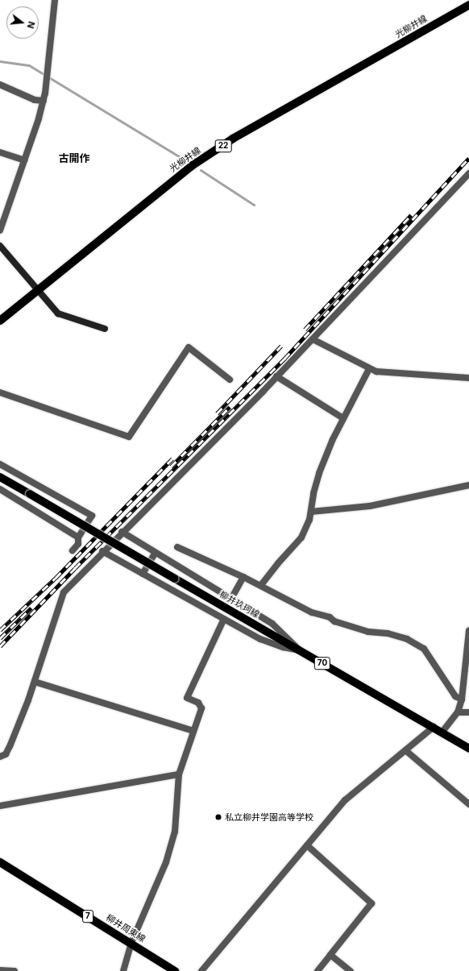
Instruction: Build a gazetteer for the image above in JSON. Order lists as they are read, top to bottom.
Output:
{
  "streets": {
    "main road": [
      "光柳井線",
      "22",
      "柳井玖珂線",
      "70",
      "7",
      "柳井周東線"
    ]
  },
  "districts": ["古開作"],
  "places": ["私立柳井学園高等学校"],
  "north": "right"
}
